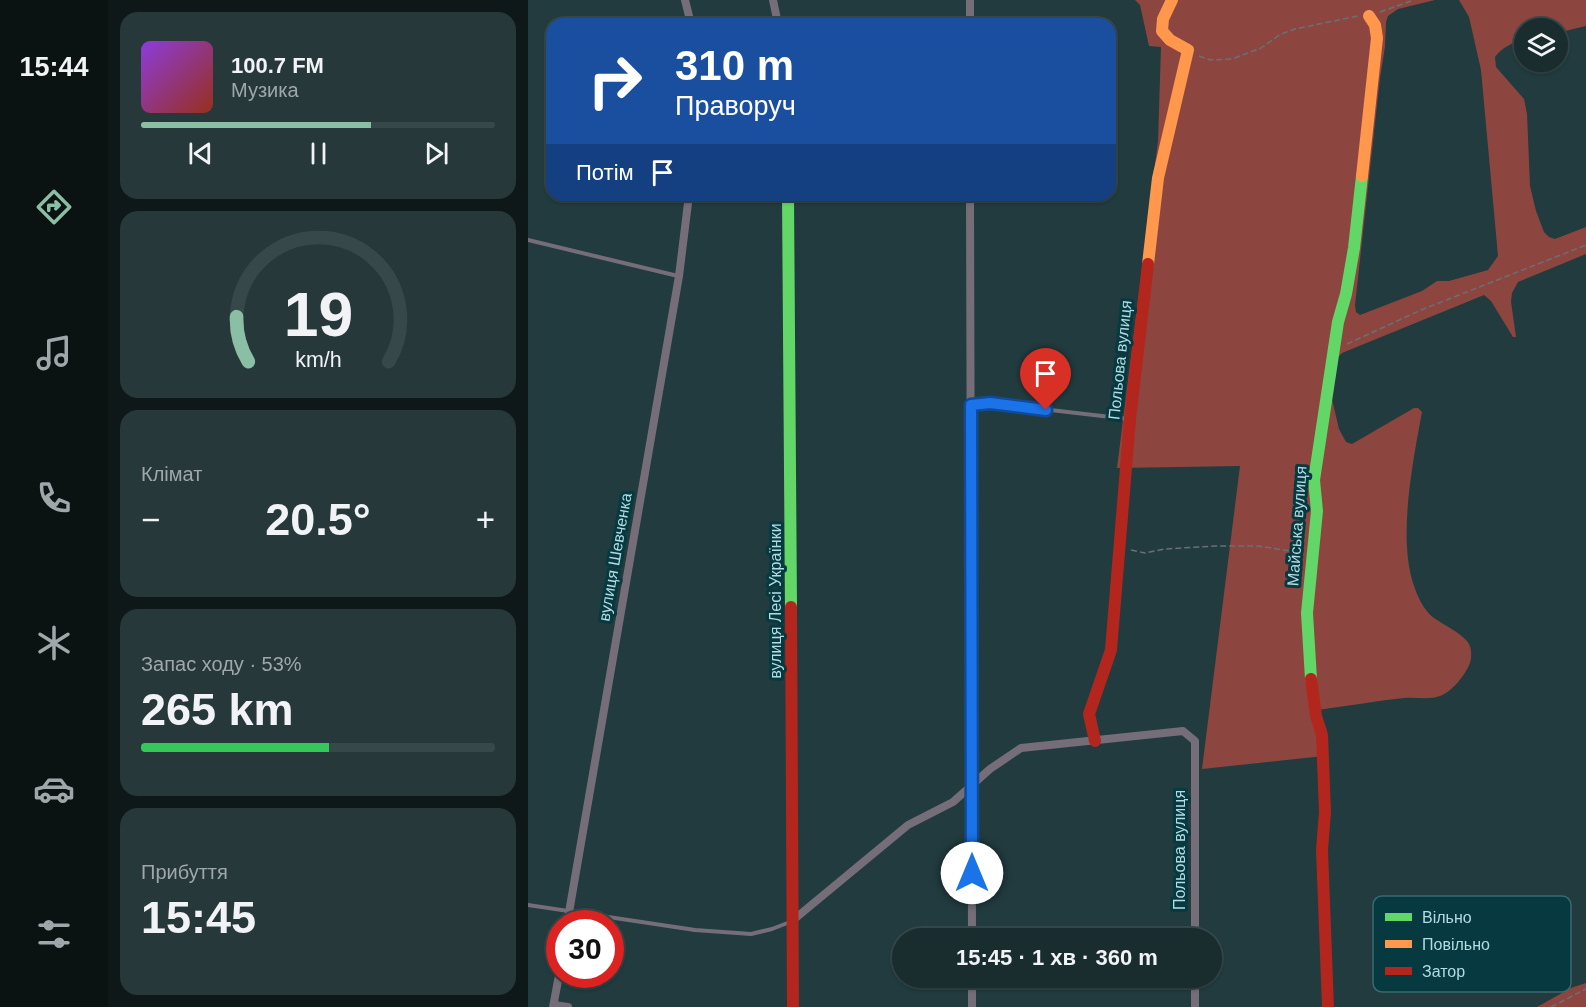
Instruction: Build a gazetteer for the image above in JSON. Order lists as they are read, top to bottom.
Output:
{
  "streets": {
    "street": [
      "Польова вулиця",
      "Майська вулиця",
      "вулиця Шевченка",
      "вулиця Лесі Українки"
    ]
  },
  "legend": ["Вільно", "Повільно", "Затор"],
  "page": {
    "tabs": "15:44",
    "turn": ["310 m", "Праворуч"],
    "song": ["100.7 FM", "Музика"],
    "then": "Потім",
    "tile": [
      "Клімат",
      ["Запас ходу · 53%", "265 km"],
      ["Прибуття", "15:45"]
    ],
    "heat": ["−", "20.5°", "+"],
    "limit": "30",
    "trip": "15:45 · 1 хв · 360 m",
    "gauge": ["19", "km/h"]
  }
}
